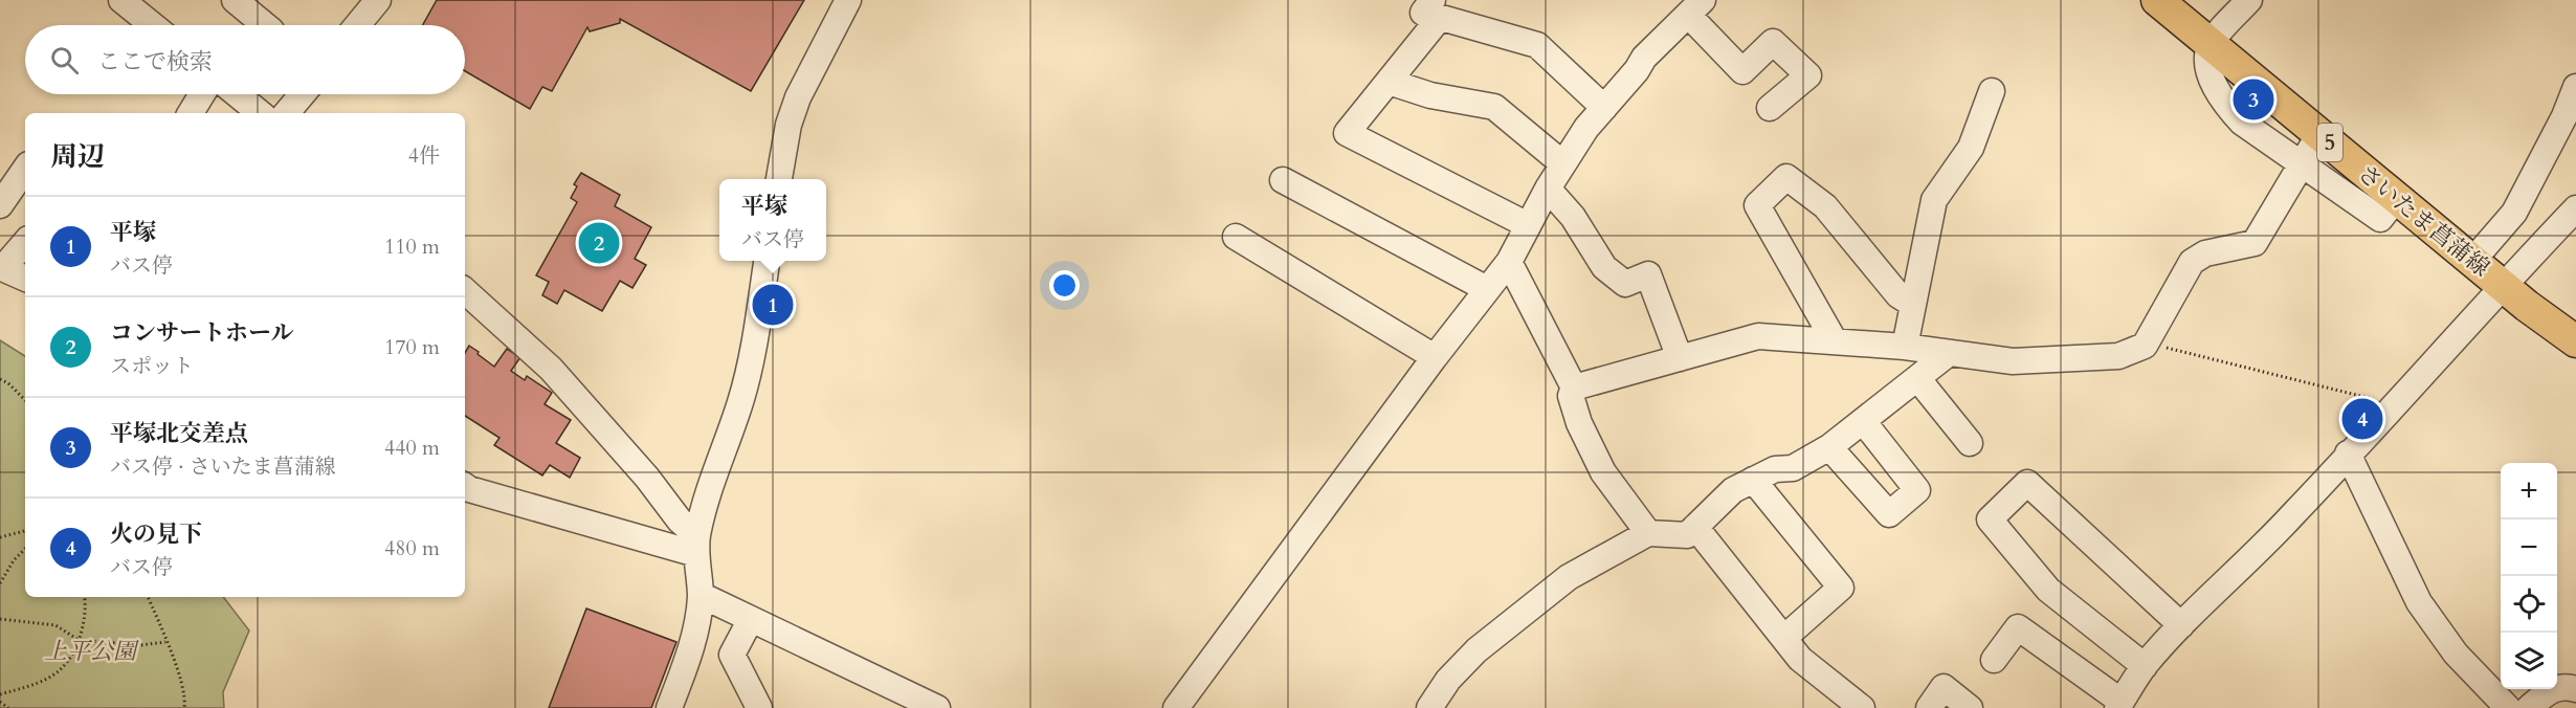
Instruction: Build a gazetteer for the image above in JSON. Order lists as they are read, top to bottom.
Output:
{
  "streets": {
    "main road": ["5", "さいたま菖蒲線"]
  },
  "parks": ["上平公園"],
  "page": {
    "search": "ここで検索",
    "pins": [
      "3",
      "2",
      "1",
      "4"
    ],
    "heading": ["周辺", "4件"],
    "popup": ["平塚", "バス停"],
    "list": [
      {
        "mark": "1",
        "name": "平塚",
        "note": "バス停",
        "value": "110 m"
      },
      {
        "mark": "2",
        "name": "コンサートホール",
        "note": "スポット",
        "value": "170 m"
      },
      {
        "mark": "3",
        "name": "平塚北交差点",
        "note": "バス停 · さいたま菖蒲線",
        "value": "440 m"
      },
      {
        "mark": "4",
        "name": "火の見下",
        "note": "バス停",
        "value": "480 m"
      }
    ],
    "map_buttons": ["+", "−"]
  }
}
